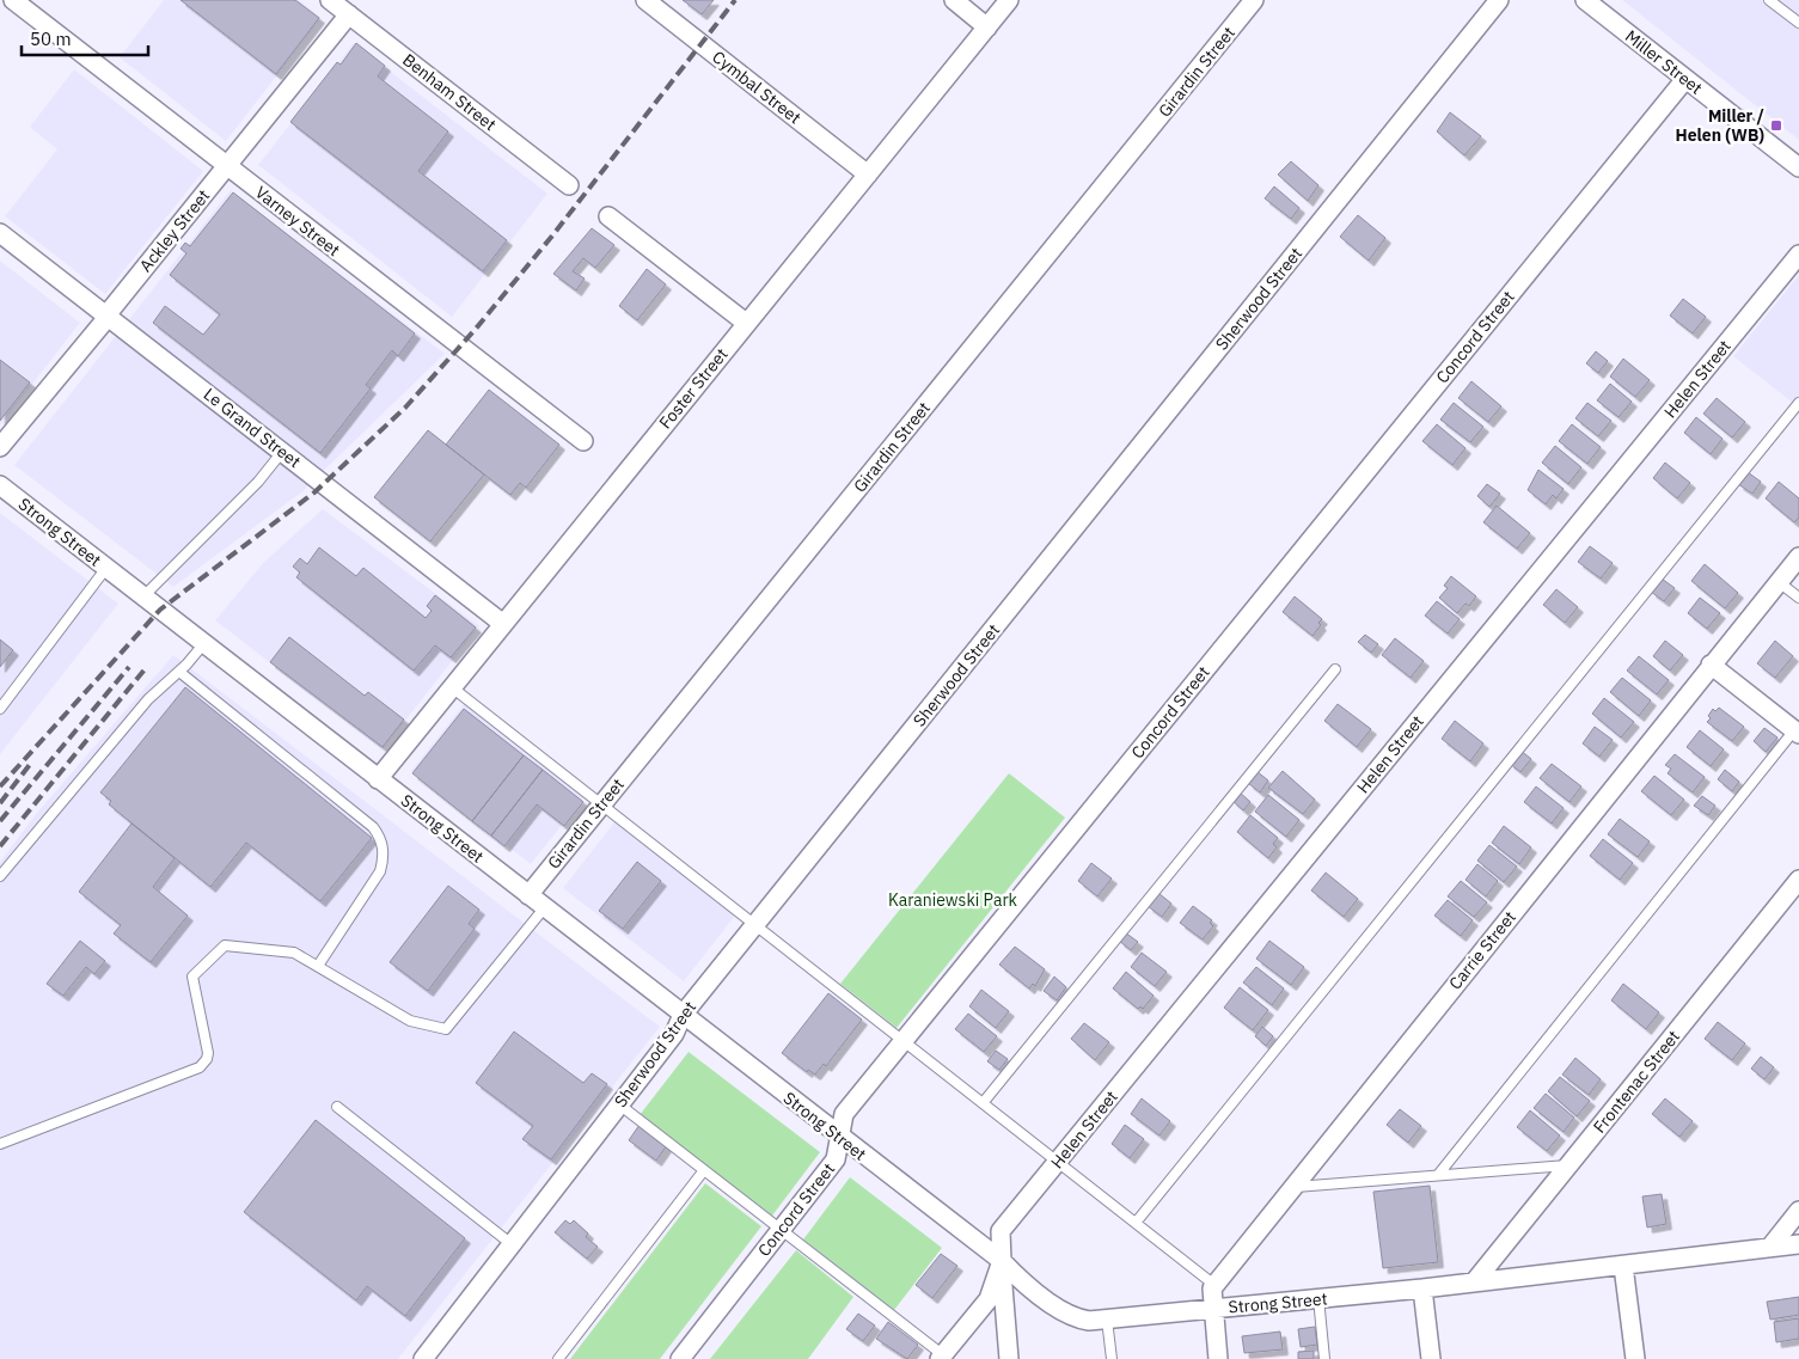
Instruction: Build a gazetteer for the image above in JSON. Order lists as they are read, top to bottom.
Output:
{
  "streets": {
    "street": [
      "Miller Street",
      "Girardin Street",
      "Cymbal Street",
      "Benham Street",
      "Varney Street",
      "Ackley Street",
      "Sherwood Street",
      "Concord Street",
      "Helen Street",
      "Foster Street",
      "Le Grand Street",
      "Strong Street",
      "Carrie Street",
      "Frontenac Street"
    ]
  },
  "crossings": [
    ["Miller Street", "Concord Street"],
    ["Girardin Street", "Strong Street"],
    ["Cymbal Street", "Foster Street"],
    ["Benham Street", "Ackley Street"],
    ["Varney Street", "Ackley Street"],
    ["Ackley Street", "Le Grand Street"],
    ["Sherwood Street", "Strong Street"],
    ["Concord Street", "Strong Street"],
    ["Helen Street", "Strong Street"],
    ["Foster Street", "Le Grand Street"],
    ["Foster Street", "Strong Street"],
    ["Strong Street", "Frontenac Street"]
  ],
  "parks": ["Karaniewski Park"],
  "places": {
    "transit": ["Miller / Helen (WB)"]
  },
  "scale_bar": "50 m"
}
